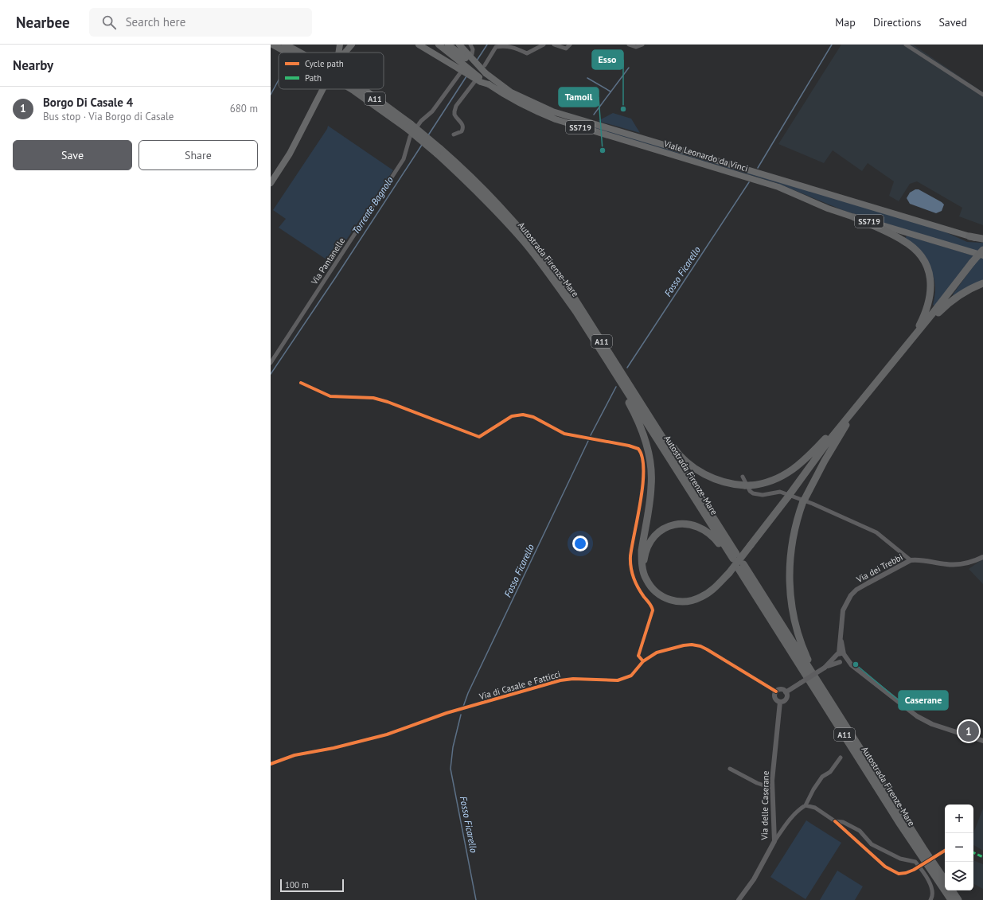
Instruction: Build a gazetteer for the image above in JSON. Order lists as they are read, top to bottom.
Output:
{
  "streets": {
    "highway": ["A11", "Autostrada Firenze-Mare"],
    "main road": ["SS719", "Viale Leonardo da Vinci"],
    "street": [
      "Via Pantanelle",
      "Via dei Trebbi",
      "Via di Casale e Fatticci",
      "Via delle Caserane"
    ]
  },
  "crossings": [
    ["Viale Leonardo da Vinci", "Via Pantanelle"],
    ["Via di Casale e Fatticci", "Via delle Caserane"]
  ],
  "water": ["Torrente Bagnolo", "Fosso Ficarello"],
  "places": ["Esso", "Tamoil", "Caserane"],
  "legend": ["Cycle path", "Path"],
  "scale_bar": "100 m",
  "page": {
    "header": "Nearbee",
    "search": "Search here",
    "nav": ["Map", "Directions", "Saved"],
    "heading": "Nearby",
    "list": [
      {
        "mark": "1",
        "name": "Borgo Di Casale 4",
        "note": "Bus stop · Via Borgo di Casale",
        "value": "680 m"
      }
    ],
    "buttons": ["Save", "Share"],
    "pins": "1",
    "map_buttons": ["+", "−"],
    "scale": "100 m"
  }
}
